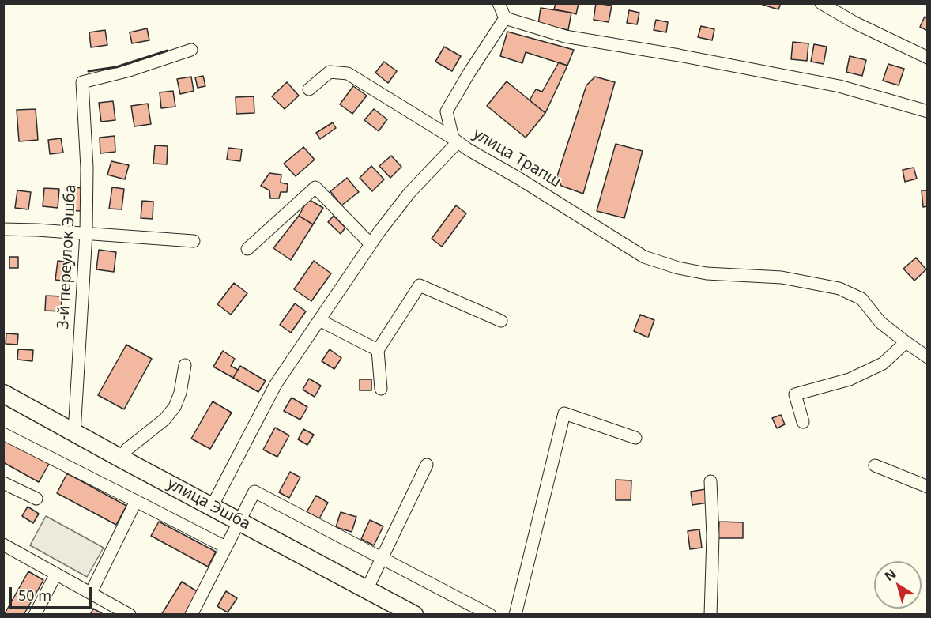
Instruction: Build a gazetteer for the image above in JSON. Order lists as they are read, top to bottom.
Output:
{
  "streets": {
    "highway": ["улица Эшба"],
    "street": ["улица Трапш", "3-й переулок Эшба"]
  },
  "crossings": [
    ["улица Трапш", "улица Эшба"],
    ["3-й переулок Эшба", "улица Эшба"]
  ],
  "scale_bar": "50 m",
  "north": "top left"
}
